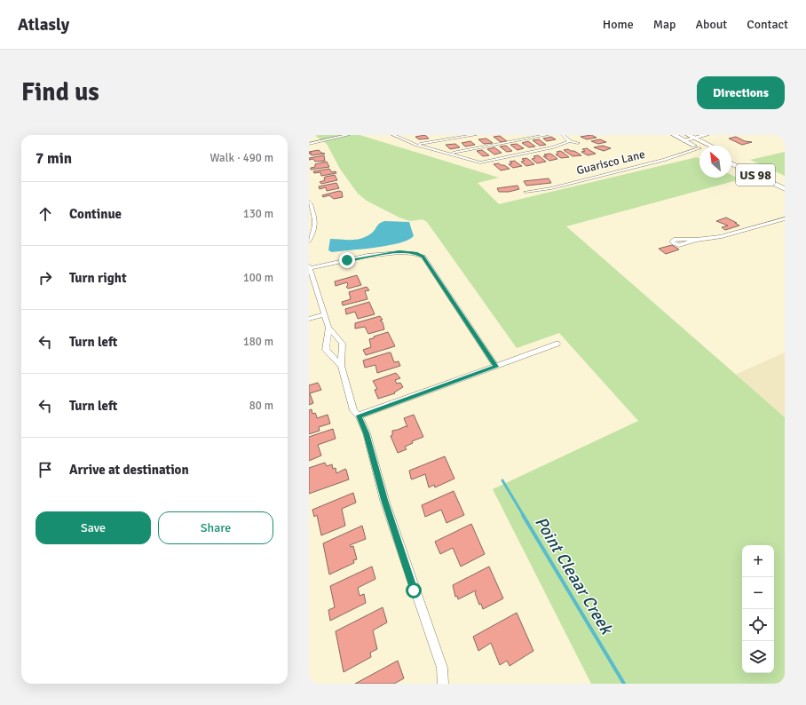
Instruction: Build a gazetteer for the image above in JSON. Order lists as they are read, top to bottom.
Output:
{
  "streets": {
    "main road": ["US 98"],
    "street": ["Guarisco Lane"]
  },
  "water": ["Point Cleaar Creek"],
  "north": "top left",
  "page": {
    "header": "Atlasly",
    "nav": [
      "Home",
      "Map",
      "About",
      "Contact"
    ],
    "buttons": [
      "Directions",
      ["Save", "Share"]
    ],
    "title": "Find us",
    "heading": ["7 min", "Walk · 490 m"],
    "list": [
      ["Continue", "130 m"],
      ["Turn right", "100 m"],
      ["Turn left", "180 m"],
      ["Turn left", "80 m"],
      "Arrive at destination"
    ],
    "map_buttons": ["+", "−"]
  }
}
